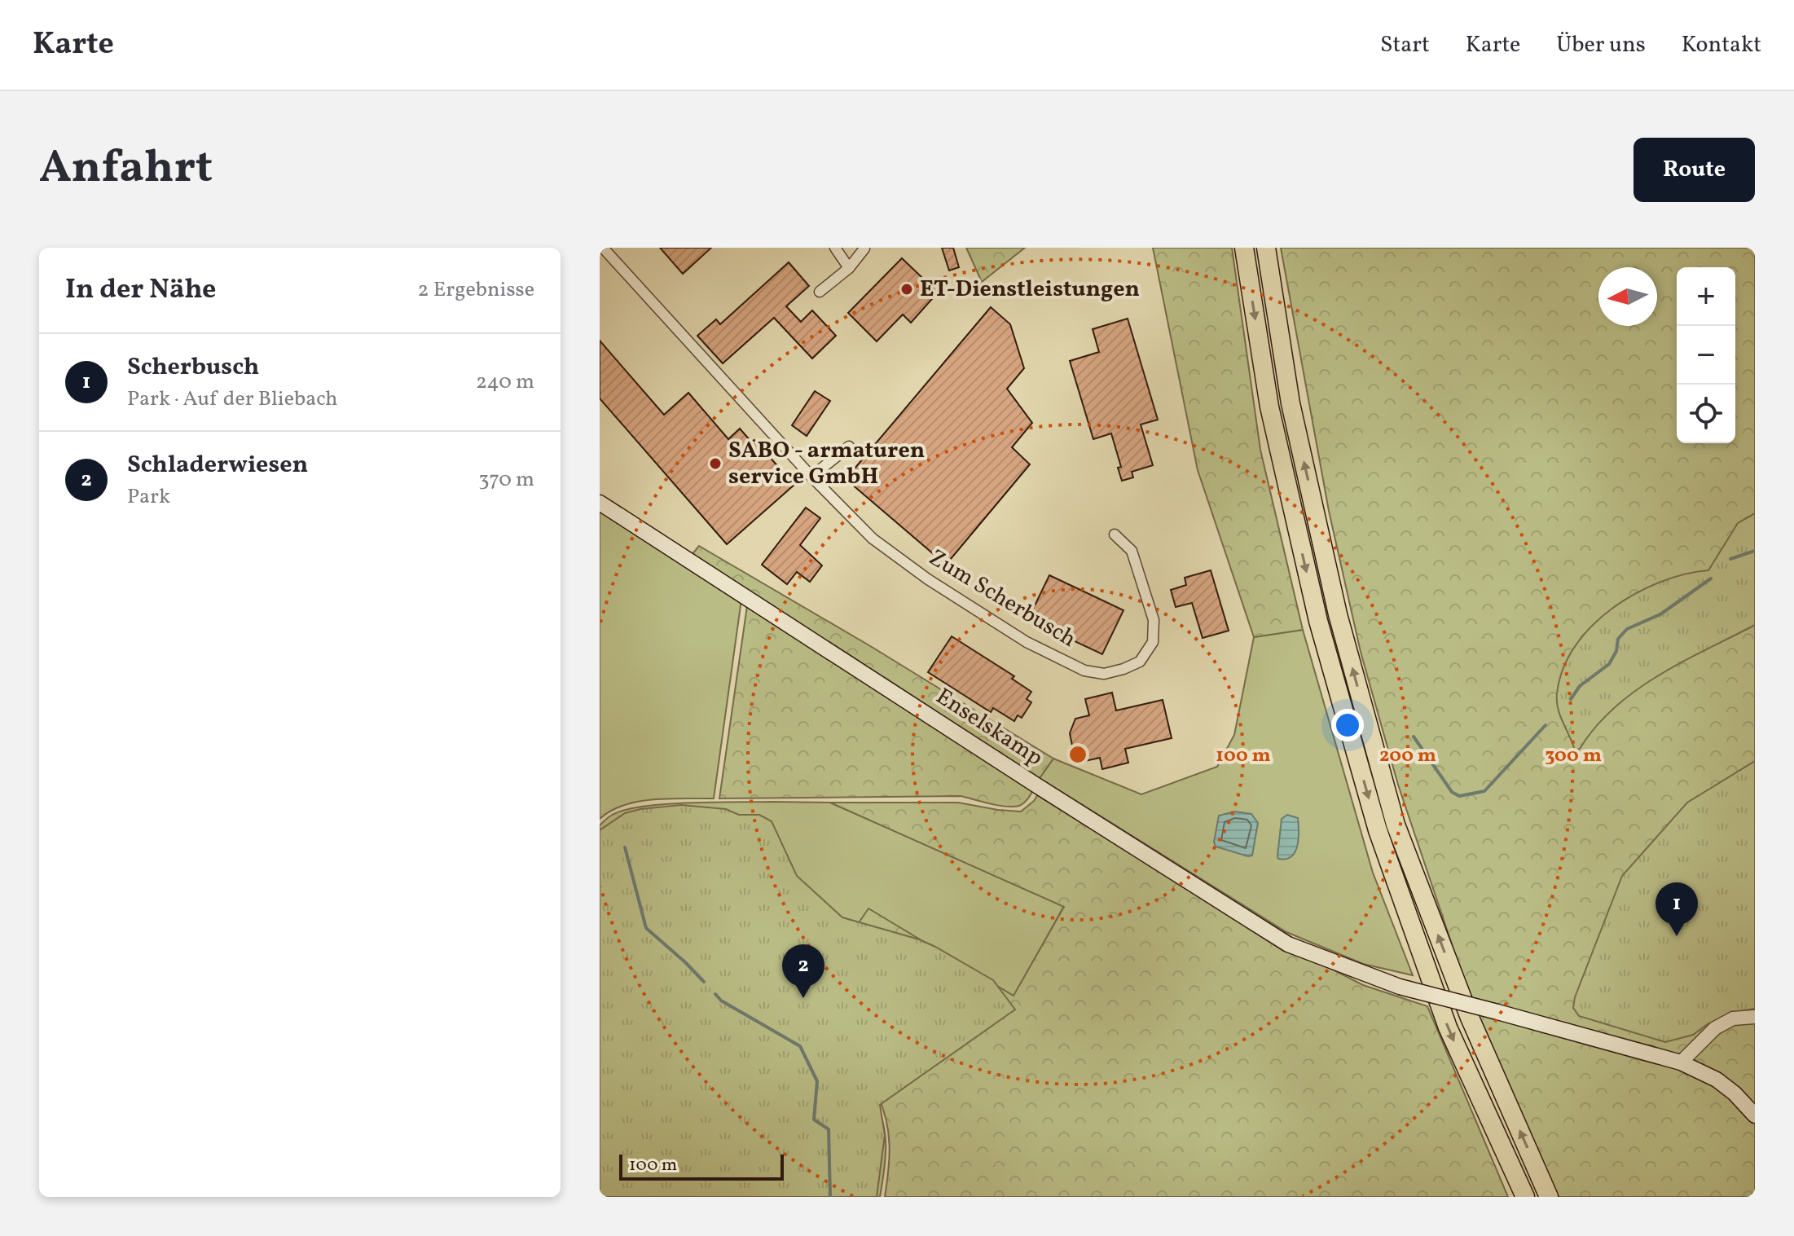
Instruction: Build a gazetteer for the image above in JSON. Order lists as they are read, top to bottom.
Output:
{
  "streets": {
    "main road": ["Enselskamp"],
    "street": ["Zum Scherbusch"]
  },
  "places": ["ET-Dienstleistungen", "SABO - armaturen service GmbH"],
  "scale_bar": "100 m",
  "north": "left",
  "page": {
    "header": "Karte",
    "nav": [
      "Start",
      "Karte",
      "Über uns",
      "Kontakt"
    ],
    "title": "Anfahrt",
    "buttons": "Route",
    "heading": ["In der Nähe", "2 Ergebnisse"],
    "map_buttons": ["+", "−"],
    "list": [
      {
        "mark": "1",
        "name": "Scherbusch",
        "note": "Park · Auf der Bliebach",
        "value": "240 m"
      },
      {
        "mark": "2",
        "name": "Schladerwiesen",
        "note": "Park",
        "value": "370 m"
      }
    ],
    "pins": ["1", "2"],
    "scale": "100 m"
  },
  "rings": ["100 m", "200 m", "300 m"]
}
